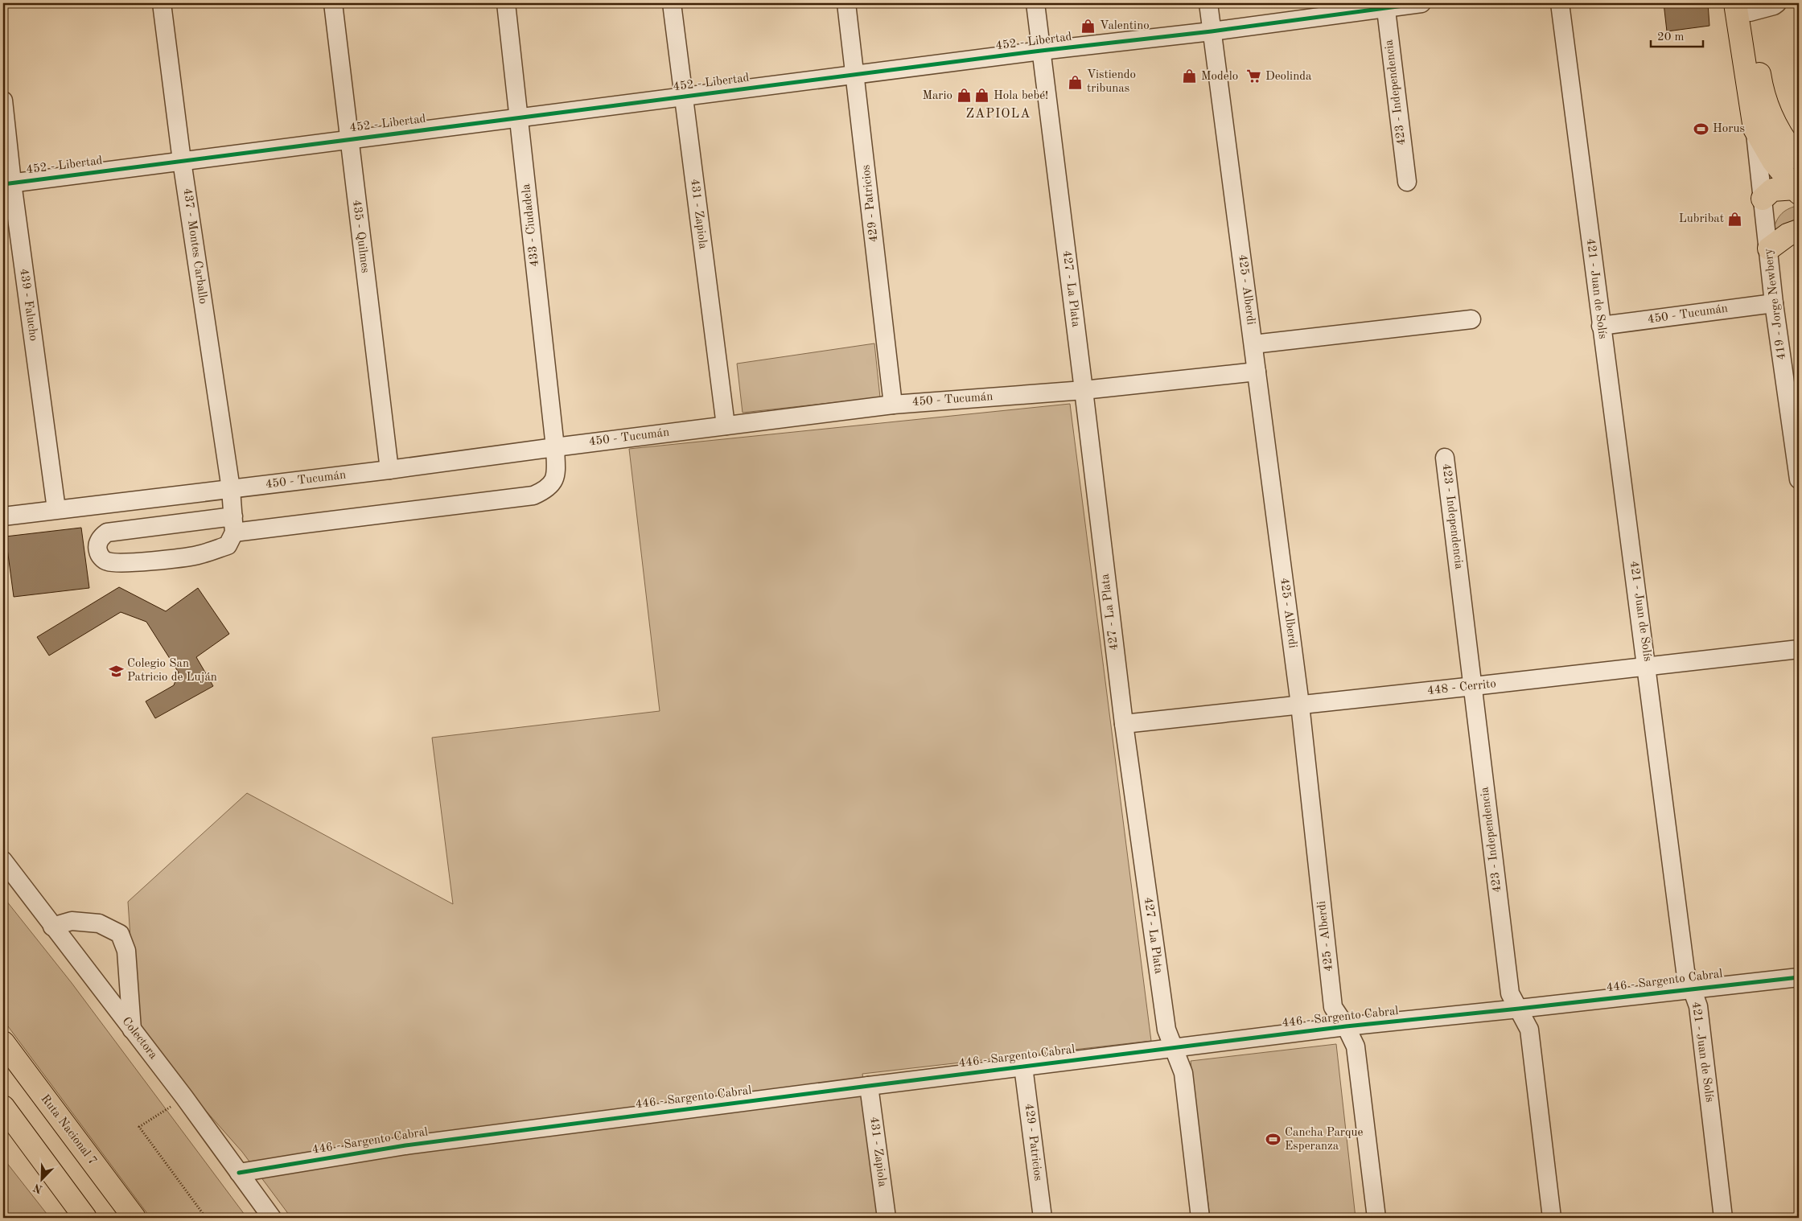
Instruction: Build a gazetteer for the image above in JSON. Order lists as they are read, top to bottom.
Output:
{
  "streets": {
    "main road": ["Ruta Nacional 7"],
    "street": [
      "452 - Libertad",
      "423 - Independencia",
      "429 - Patricios",
      "431 - Zapiola",
      "433 - Ciudadela",
      "435 - Quilmes",
      "437 - Montes Carballo",
      "427 - La Plata",
      "421 - Juan de Solís",
      "425 - Alberdi",
      "419 - Jorge Newbery",
      "439 - Falucho",
      "450 - Tucumán",
      "448 - Cerrito",
      "446 - Sargento Cabral",
      "Colectora"
    ]
  },
  "crossings": [
    ["452 - Libertad", "423 - Independencia"],
    ["452 - Libertad", "429 - Patricios"],
    ["452 - Libertad", "431 - Zapiola"],
    ["452 - Libertad", "433 - Ciudadela"],
    ["452 - Libertad", "435 - Quilmes"],
    ["452 - Libertad", "437 - Montes Carballo"],
    ["452 - Libertad", "427 - La Plata"],
    ["452 - Libertad", "425 - Alberdi"],
    ["452 - Libertad", "439 - Falucho"],
    ["423 - Independencia", "448 - Cerrito"],
    ["423 - Independencia", "446 - Sargento Cabral"],
    ["429 - Patricios", "450 - Tucumán"],
    ["429 - Patricios", "446 - Sargento Cabral"],
    ["431 - Zapiola", "450 - Tucumán"],
    ["431 - Zapiola", "446 - Sargento Cabral"],
    ["433 - Ciudadela", "437 - Montes Carballo"],
    ["433 - Ciudadela", "450 - Tucumán"],
    ["435 - Quilmes", "450 - Tucumán"],
    ["437 - Montes Carballo", "450 - Tucumán"],
    ["427 - La Plata", "450 - Tucumán"],
    ["427 - La Plata", "448 - Cerrito"],
    ["427 - La Plata", "446 - Sargento Cabral"],
    ["421 - Juan de Solís", "450 - Tucumán"],
    ["421 - Juan de Solís", "448 - Cerrito"],
    ["421 - Juan de Solís", "446 - Sargento Cabral"],
    ["425 - Alberdi", "450 - Tucumán"],
    ["425 - Alberdi", "448 - Cerrito"],
    ["425 - Alberdi", "446 - Sargento Cabral"],
    ["419 - Jorge Newbery", "450 - Tucumán"],
    ["439 - Falucho", "450 - Tucumán"],
    ["446 - Sargento Cabral", "Colectora"]
  ],
  "districts": ["ZAPIOLA"],
  "places": {
    "shop": [
      "Valentino",
      "Modelo",
      "Vistiendo tribunas",
      "Mario",
      "Hola bebé!",
      "Lubribat"
    ],
    "supermarket": ["Deolinda"],
    "sports": ["Horus", "Cancha Parque Esperanza"],
    "school or university": ["Colegio San Patricio de Luján"]
  },
  "scale_bar": "20 m",
  "north": "bottom left"
}
